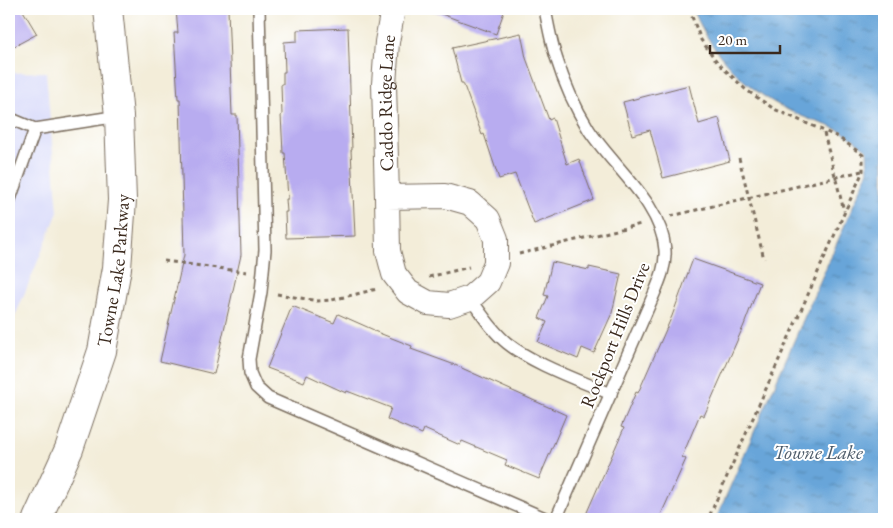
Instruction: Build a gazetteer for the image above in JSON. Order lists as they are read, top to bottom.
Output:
{
  "streets": {
    "street": ["Caddo Ridge Lane", "Towne Lake Parkway"],
    "lane": ["Rockport Hills Drive"]
  },
  "water": ["Towne Lake"],
  "scale_bar": "20 m"
}
